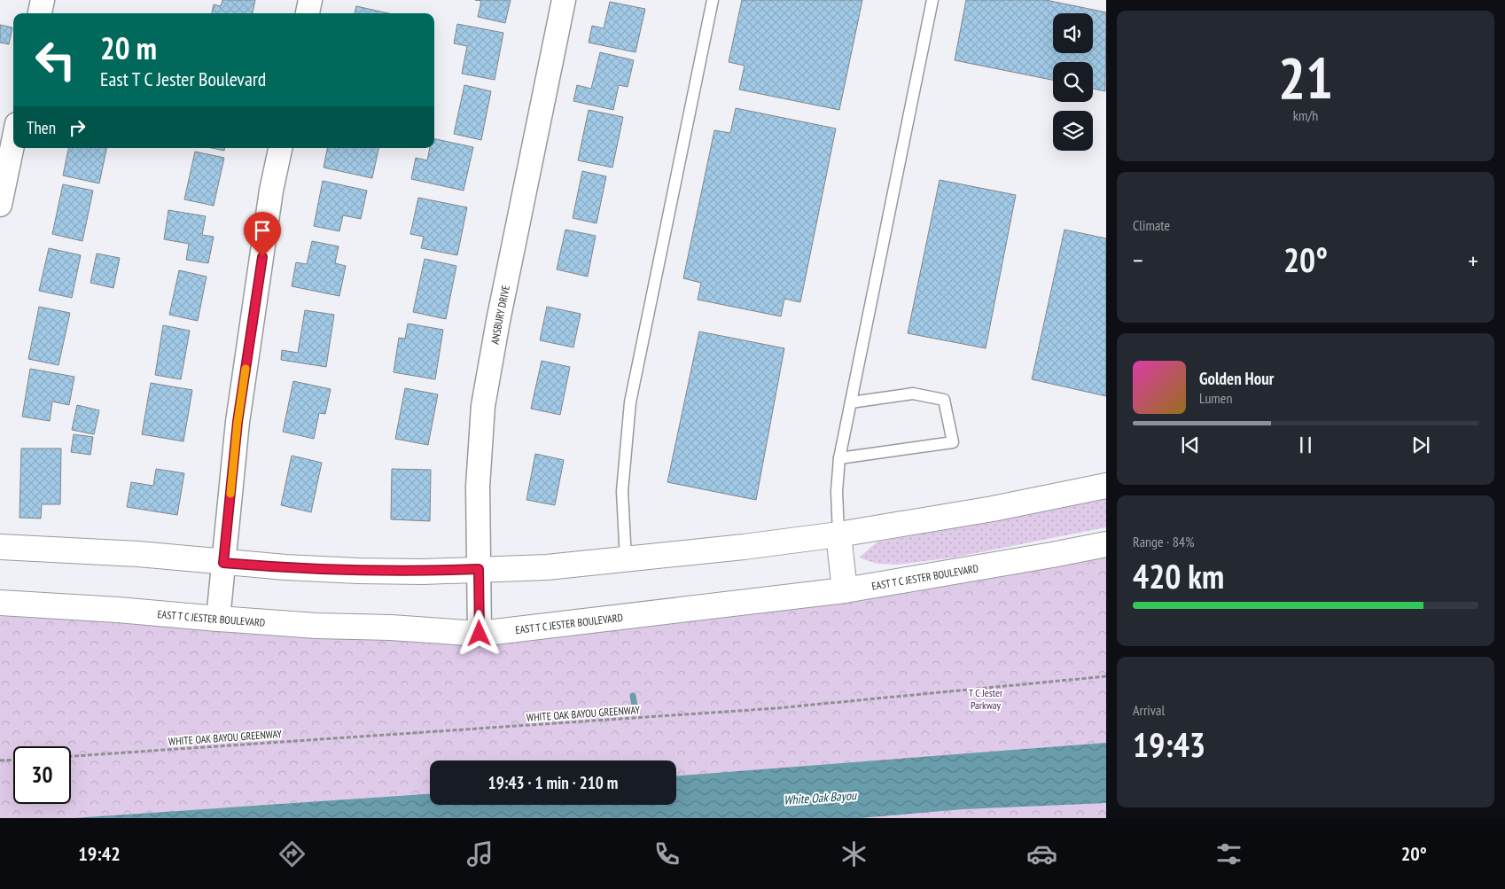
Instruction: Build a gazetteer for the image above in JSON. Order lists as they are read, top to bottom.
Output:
{
  "streets": {
    "street": ["ANSBURY DRIVE", "EAST T C JESTER BOULEVARD"],
    "path": ["WHITE OAK BAYOU GREENWAY"]
  },
  "crossings": [
    ["ANSBURY DRIVE", "EAST T C JESTER BOULEVARD"]
  ],
  "water": ["White Oak Bayou"],
  "parks": ["T C Jester Parkway"],
  "page": {
    "tile": [
      ["21", "km/h"],
      "Climate",
      ["Range · 84%", "420 km"],
      ["Arrival", "19:43"]
    ],
    "turn": ["20 m", "East T C Jester Boulevard"],
    "then": "Then",
    "heat": ["−", "20°", "+"],
    "song": ["Golden Hour", "Lumen"],
    "limit": "30",
    "trip": "19:43 · 1 min · 210 m",
    "tabs": ["19:42", "20°"]
  }
}
